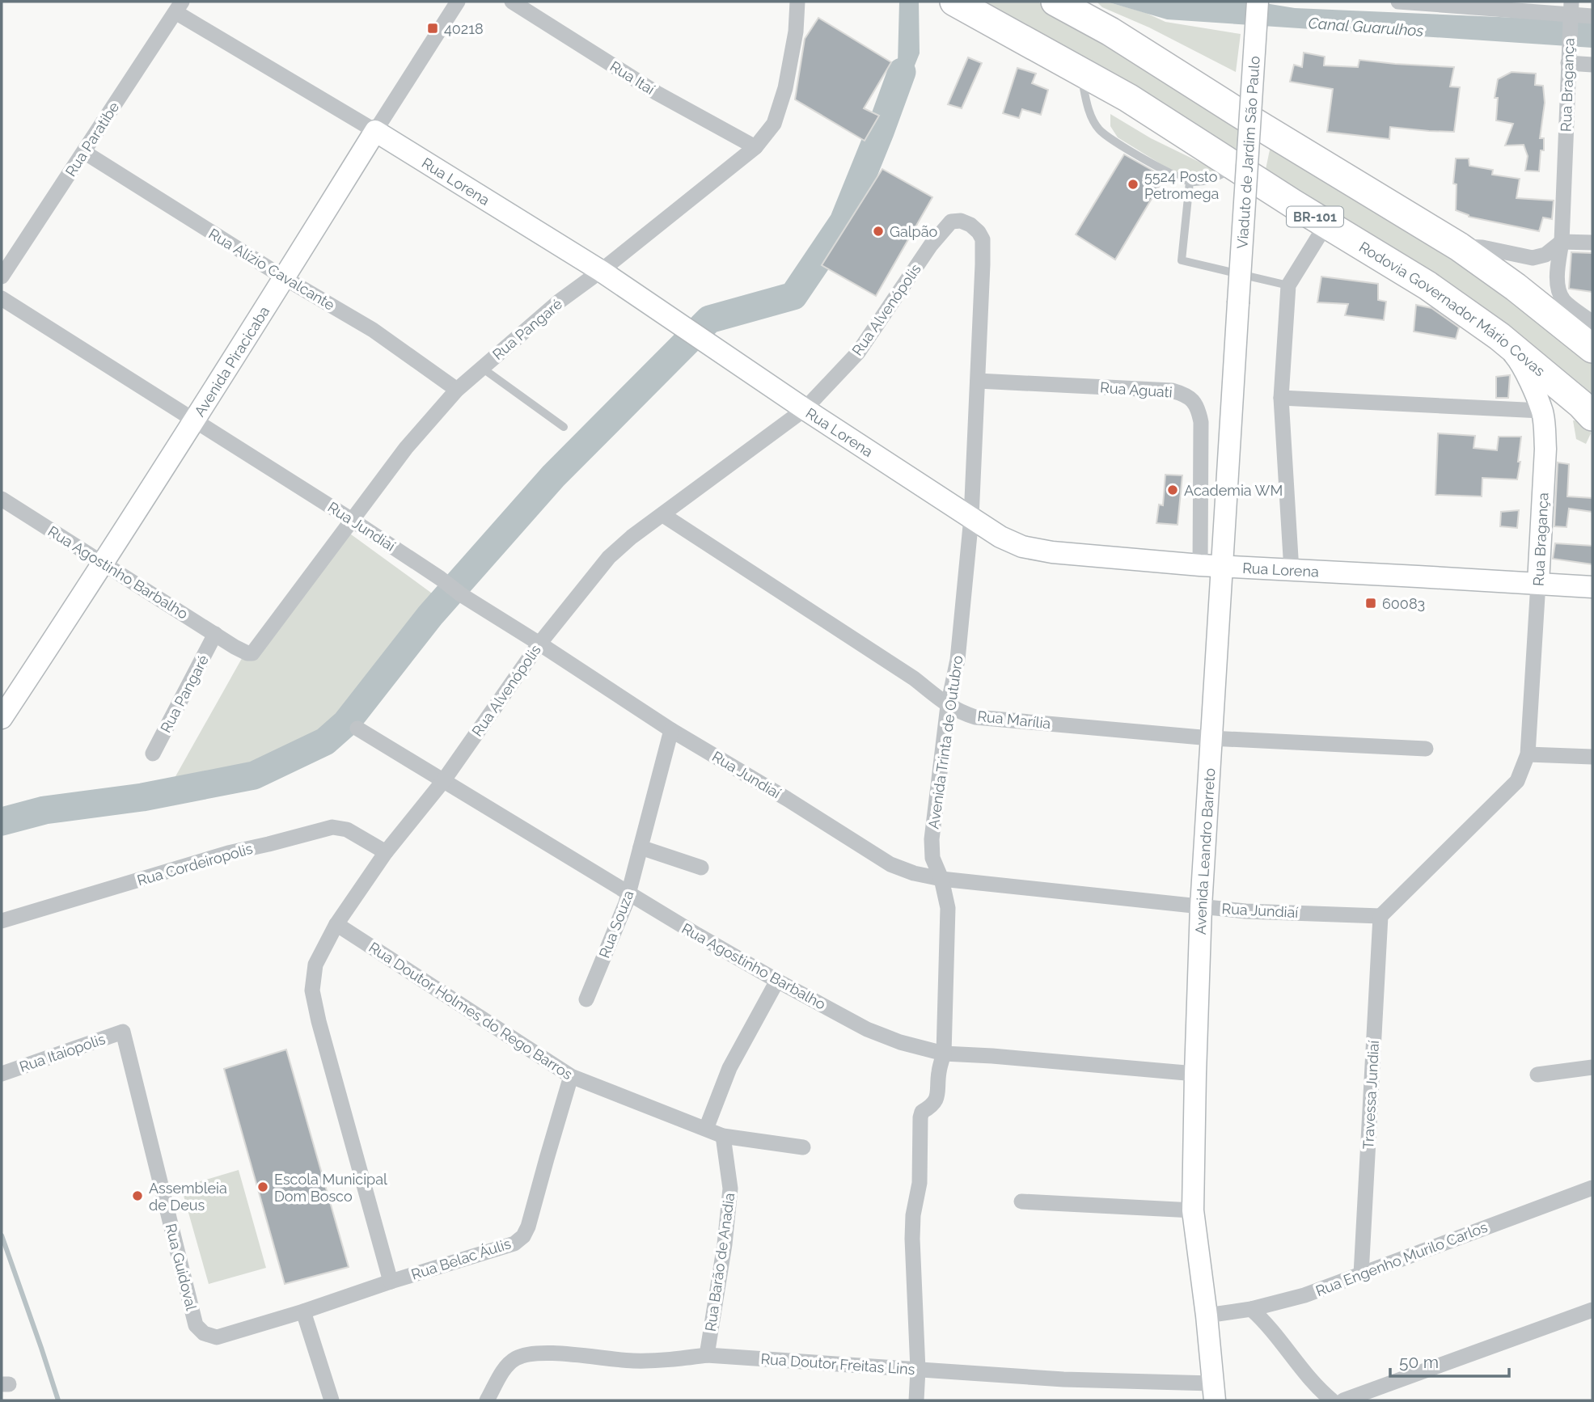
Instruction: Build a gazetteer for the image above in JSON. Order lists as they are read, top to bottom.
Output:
{
  "streets": {
    "highway": ["BR-101", "Rodovia Governador Mário Covas"],
    "main road": [
      "Rua Bragança",
      "Viaduto de Jardim São Paulo",
      "Rua Lorena",
      "Avenida Piracicaba",
      "Avenida Leandro Barreto"
    ],
    "street": [
      "Rua Itaí",
      "Rua Paratibe",
      "Rua Alízio Cavalcante",
      "Rua Alvenópolis",
      "Rua Pangaré",
      "Rua Aguati",
      "Rua Jundiaí",
      "Rua Agostinho Barbalho",
      "Rua Marília",
      "Avenida Trinta de Outubro",
      "Rua Cordeiropolis",
      "Rua Souza",
      "Rua Doutor Holmes do Rego Barros",
      "Rua Itaiopolis",
      "Travessa Jundiaí",
      "Rua Belac Áulis",
      "Rua Engenho Murilo Carlos",
      "Rua Barão de Anadia",
      "Rua Guidoval",
      "Rua Doutor Freitas Lins"
    ]
  },
  "crossings": [
    ["Rua Itaí", "Rua Pangaré"],
    ["Rua Bragança", "Rua Lorena"],
    ["Rua Bragança", "Rodovia Governador Mário Covas"],
    ["Rua Paratibe", "Rua Lorena"],
    ["Rua Paratibe", "Rua Alízio Cavalcante"],
    ["Viaduto de Jardim São Paulo", "Avenida Leandro Barreto"],
    ["Rua Lorena", "Rua Alvenópolis"],
    ["Rua Lorena", "Rua Pangaré"],
    ["Rua Lorena", "Avenida Piracicaba"],
    ["Rua Lorena", "Rua Aguati"],
    ["Rua Lorena", "Avenida Trinta de Outubro"],
    ["Rua Lorena", "Avenida Leandro Barreto"],
    ["Rua Alízio Cavalcante", "Rua Pangaré"],
    ["Rua Alízio Cavalcante", "Avenida Piracicaba"],
    ["Rua Alvenópolis", "Rua Jundiaí"],
    ["Rua Alvenópolis", "Rua Agostinho Barbalho"],
    ["Rua Alvenópolis", "Rua Marília"],
    ["Rua Alvenópolis", "Avenida Trinta de Outubro"],
    ["Rua Alvenópolis", "Rua Cordeiropolis"],
    ["Rua Alvenópolis", "Rua Doutor Holmes do Rego Barros"],
    ["Rua Alvenópolis", "Rua Belac Áulis"],
    ["Rua Pangaré", "Rua Jundiaí"],
    ["Rua Pangaré", "Rua Agostinho Barbalho"],
    ["Avenida Piracicaba", "Rua Jundiaí"],
    ["Avenida Piracicaba", "Rua Agostinho Barbalho"],
    ["Rua Aguati", "Avenida Trinta de Outubro"],
    ["Rua Jundiaí", "Avenida Trinta de Outubro"],
    ["Rua Jundiaí", "Avenida Leandro Barreto"],
    ["Rua Jundiaí", "Rua Souza"],
    ["Rua Jundiaí", "Travessa Jundiaí"],
    ["Rua Agostinho Barbalho", "Avenida Trinta de Outubro"],
    ["Rua Agostinho Barbalho", "Avenida Leandro Barreto"],
    ["Rua Agostinho Barbalho", "Rua Souza"],
    ["Rua Marília", "Avenida Trinta de Outubro"],
    ["Rua Marília", "Avenida Leandro Barreto"],
    ["Avenida Trinta de Outubro", "Rua Doutor Freitas Lins"],
    ["Avenida Leandro Barreto", "Rua Engenho Murilo Carlos"],
    ["Avenida Leandro Barreto", "Rua Doutor Freitas Lins"],
    ["Rua Doutor Holmes do Rego Barros", "Rua Belac Áulis"],
    ["Rua Doutor Holmes do Rego Barros", "Rua Barão de Anadia"],
    ["Rua Itaiopolis", "Rua Guidoval"],
    ["Travessa Jundiaí", "Rua Engenho Murilo Carlos"],
    ["Rua Belac Áulis", "Rua Guidoval"],
    ["Rua Barão de Anadia", "Rua Doutor Freitas Lins"]
  ],
  "water": ["Canal Guarulhos"],
  "places": {
    "transit": ["40218", "60083"],
    "other": [
      "5524 Posto Petromega",
      "Galpão",
      "Academia WM",
      "Escola Municipal Dom Bosco",
      "Assembleia de Deus"
    ]
  },
  "scale_bar": "50 m"
}
